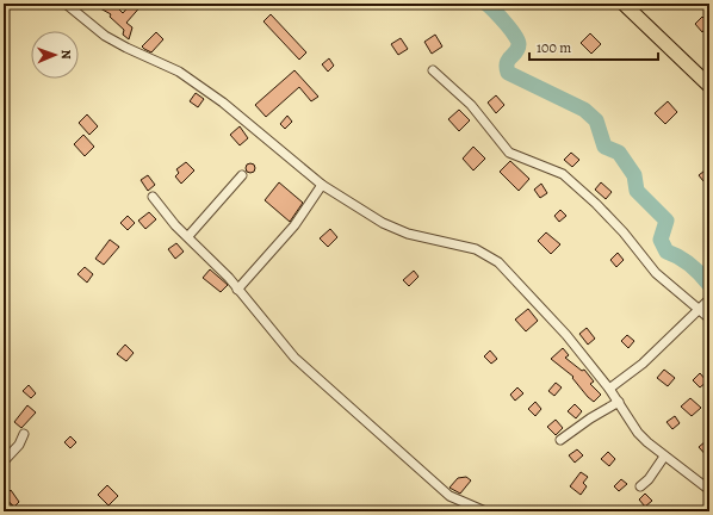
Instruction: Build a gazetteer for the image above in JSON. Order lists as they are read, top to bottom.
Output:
{
  "scale_bar": "100 m",
  "north": "right"
}
